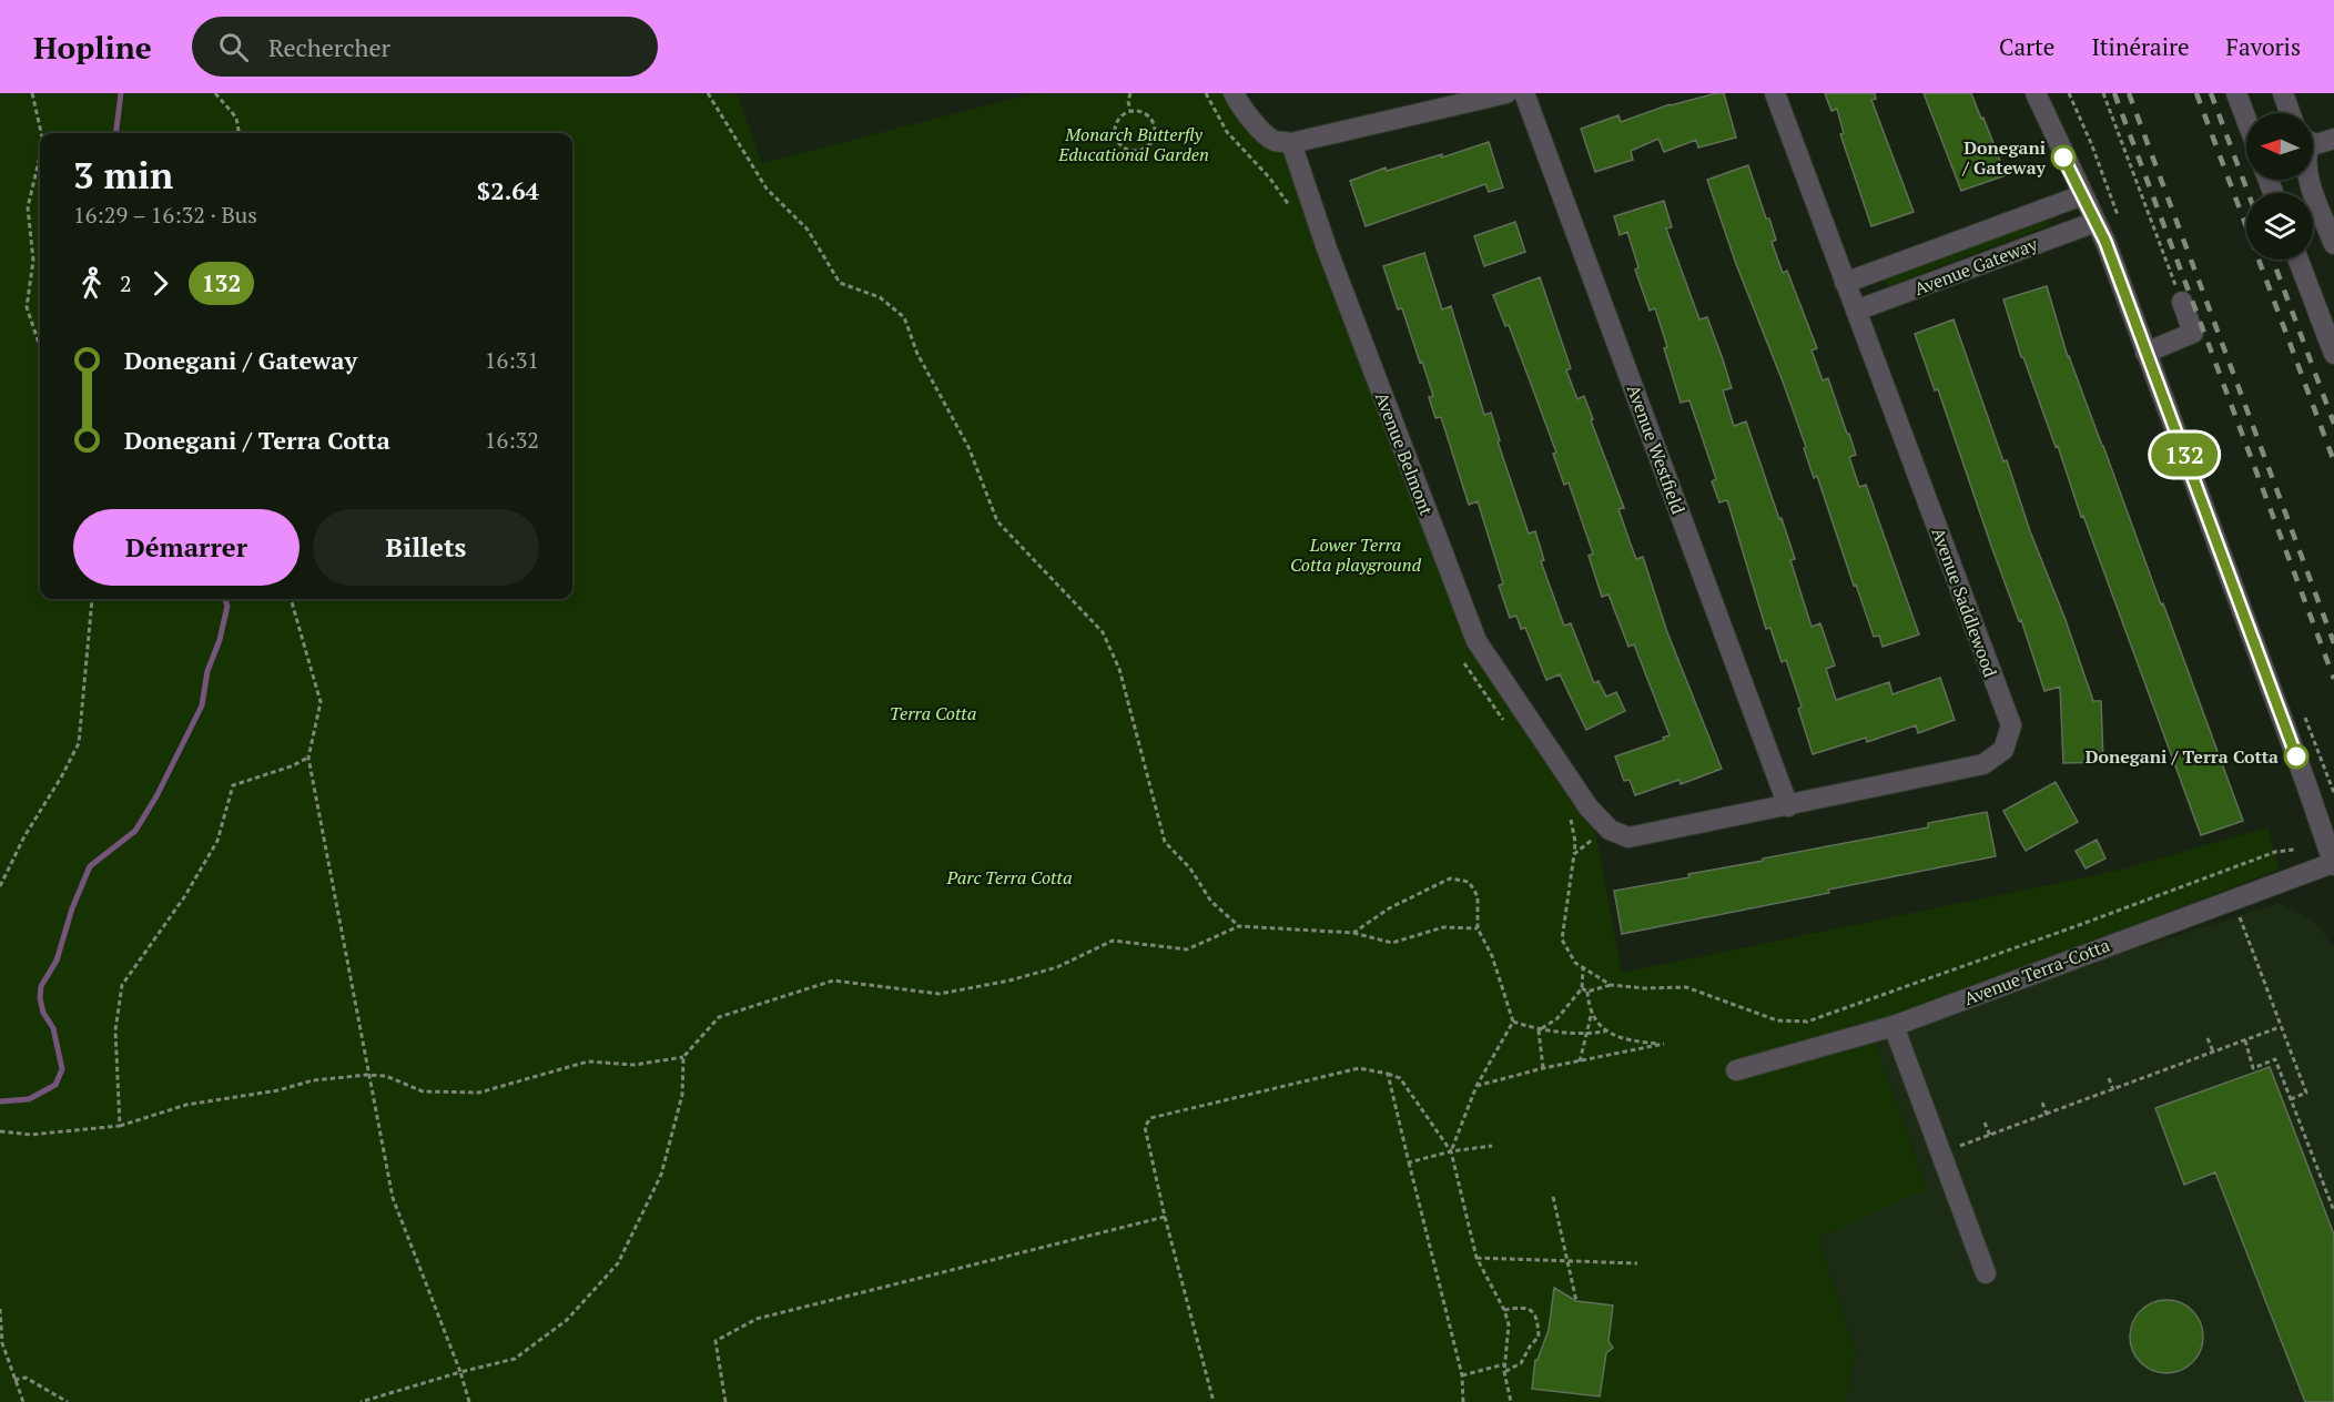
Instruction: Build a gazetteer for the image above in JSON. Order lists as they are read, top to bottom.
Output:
{
  "streets": {
    "street": [
      "Avenue Gateway",
      "Avenue Westfield",
      "Avenue Belmont",
      "Avenue Saddlewood",
      "Avenue Terra-Cotta"
    ]
  },
  "crossings": [
    ["Avenue Gateway", "Avenue Saddlewood"],
    ["Avenue Westfield", "Avenue Saddlewood"],
    ["Avenue Belmont", "Avenue Saddlewood"]
  ],
  "parks": [
    "Monarch Butterfly Educational Garden",
    "Lower Terra Cotta playground",
    "Terra Cotta",
    "Parc Terra Cotta"
  ],
  "places": ["Donegani / Gateway", "Donegani / Terra Cotta"],
  "lines": ["bus line 132"],
  "north": "left",
  "page": {
    "header": "Hopline",
    "search": "Rechercher",
    "nav": ["Carte", "Itinéraire", "Favoris"],
    "on_map": "132",
    "heading": ["3 min", "16:29 – 16:32 · Bus", "$2.64"],
    "legs": ["2", "132"],
    "list": [
      {
        "name": "Donegani / Gateway",
        "value": "16:31"
      },
      {
        "name": "Donegani / Terra Cotta",
        "value": "16:32"
      }
    ],
    "buttons": ["Démarrer", "Billets"]
  }
}
